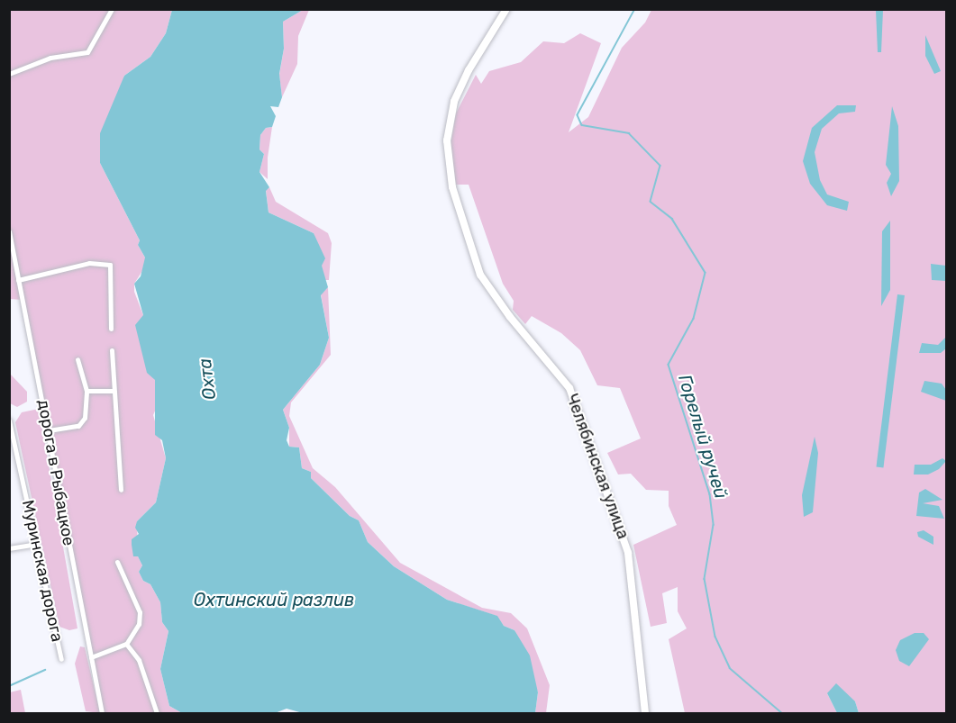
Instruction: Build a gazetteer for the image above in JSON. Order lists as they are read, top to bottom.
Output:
{
  "streets": {
    "street": ["Челябинская улица", "дорога в Рыбацкое", "Муринская дорога"]
  },
  "water": ["Охта", "Горелый ручей", "Охтинский разлив"]
}
